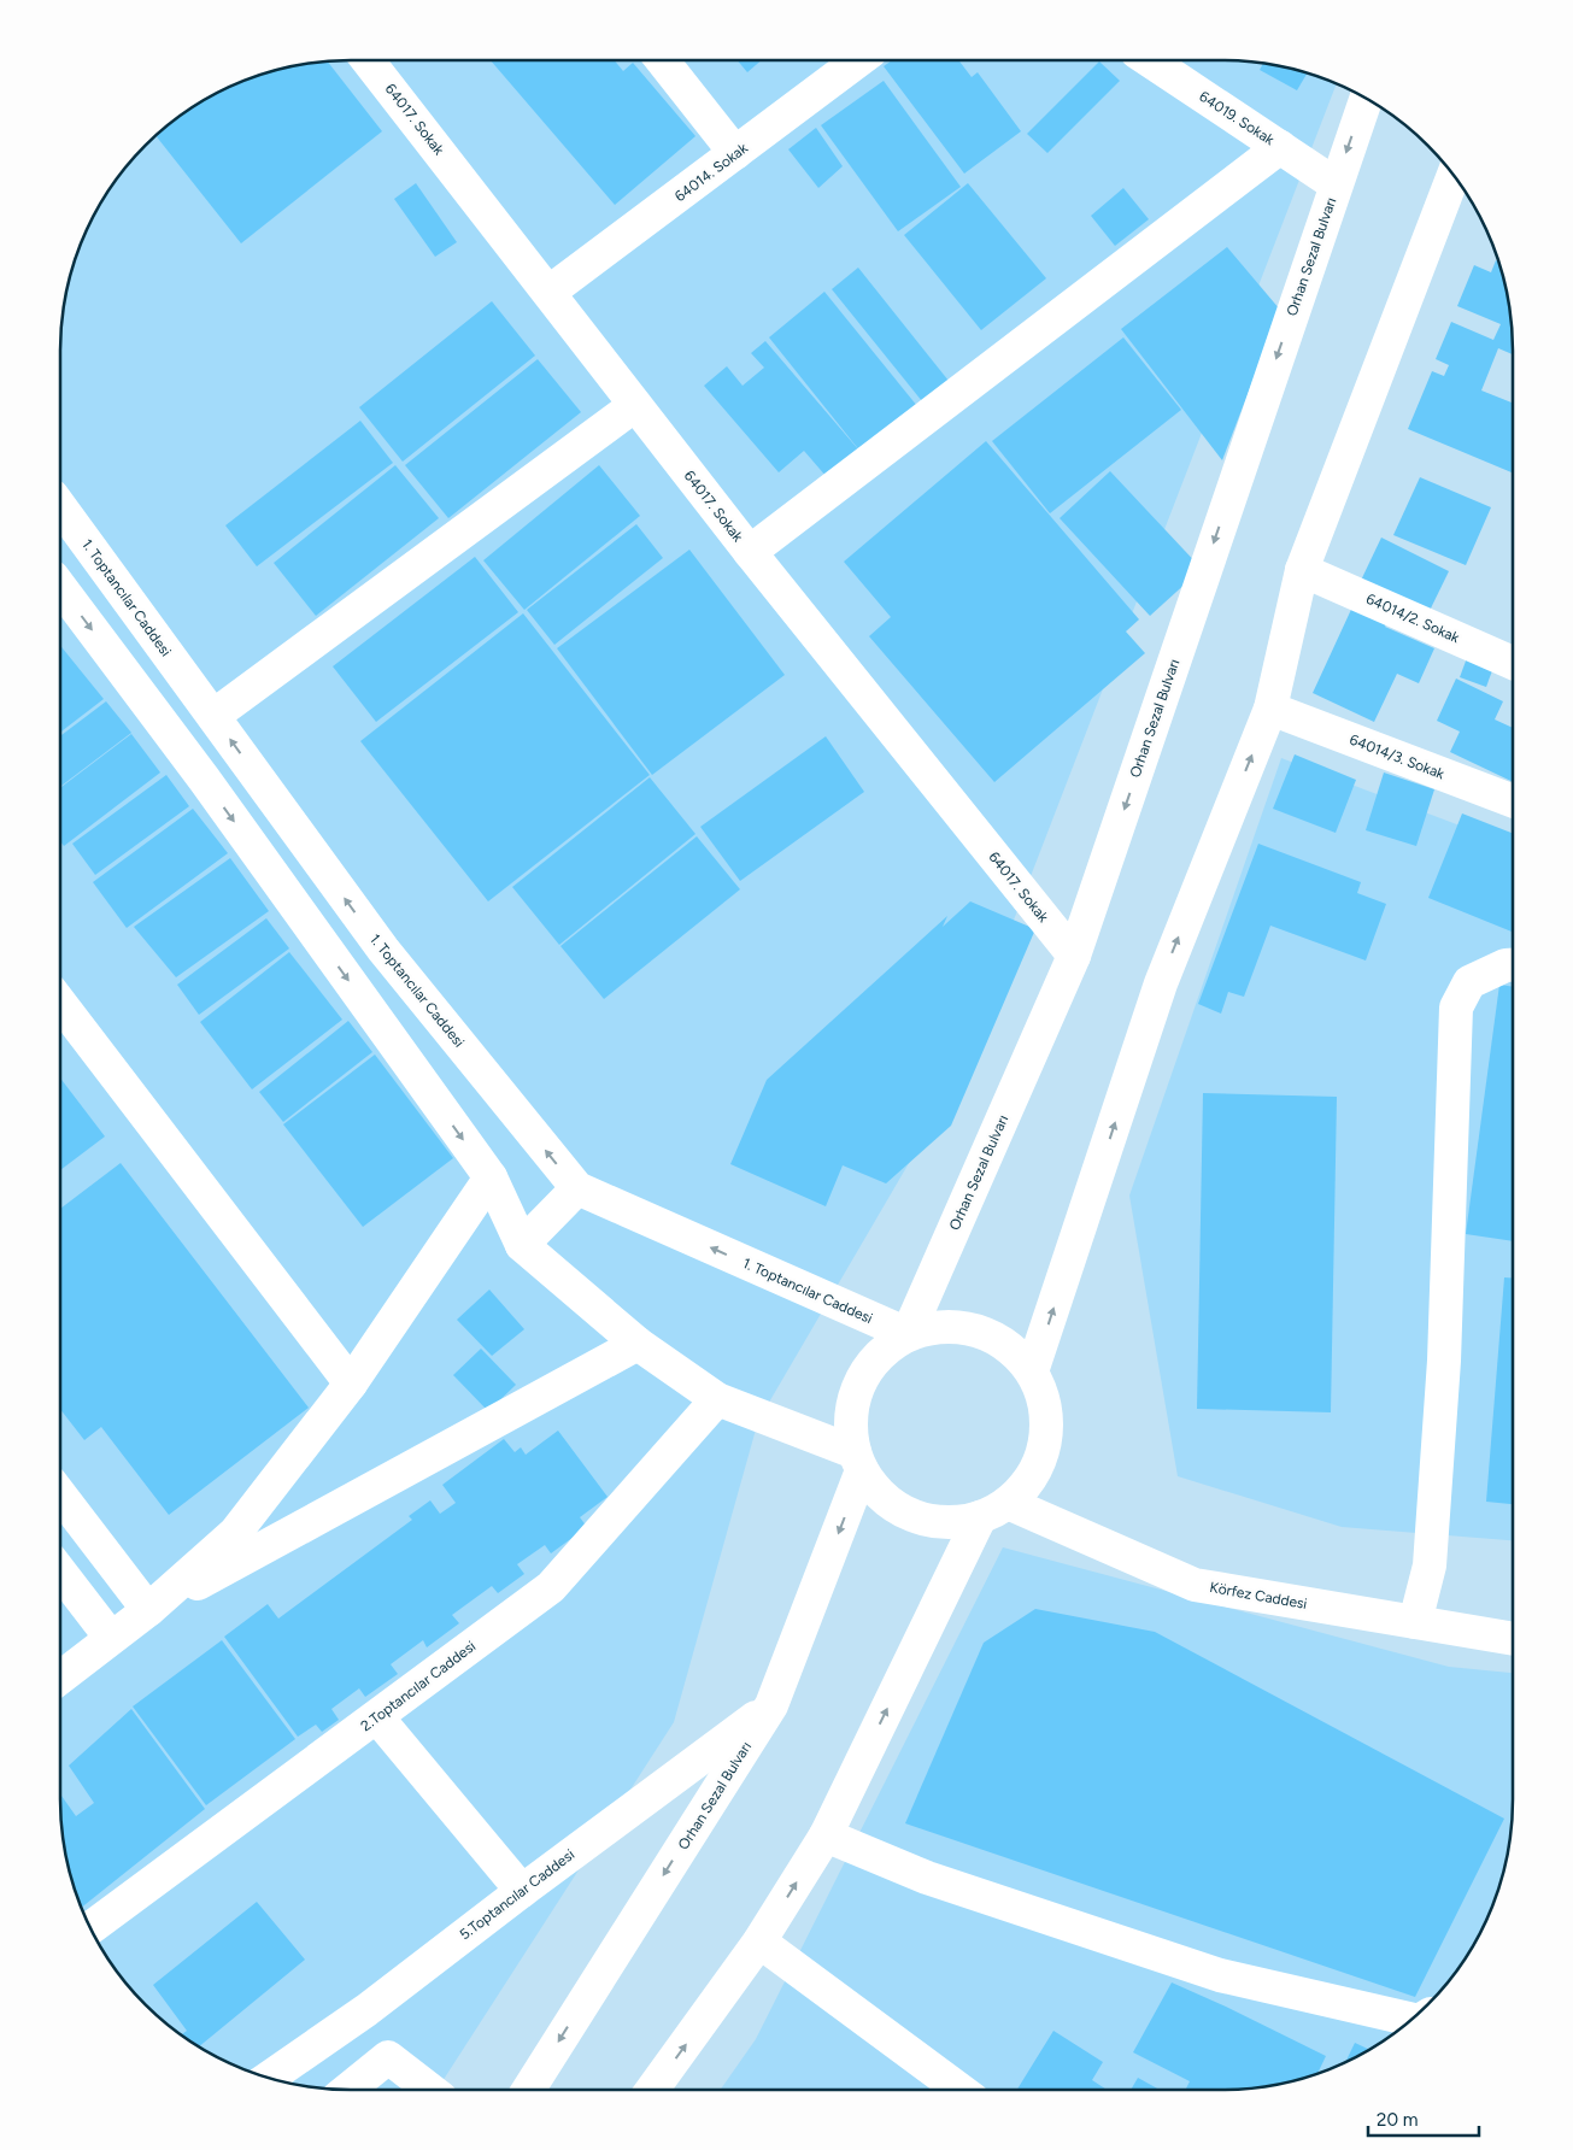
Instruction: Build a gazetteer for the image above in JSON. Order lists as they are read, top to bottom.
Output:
{
  "streets": {
    "street": [
      "64019. Sokak",
      "64017. Sokak",
      "64014. Sokak",
      "Orhan Sezal Bulvarı",
      "1. Toptancılar Caddesi",
      "64014/2. Sokak",
      "64014/3. Sokak",
      "Körfez Caddesi",
      "2.Toptancılar Caddesi",
      "5.Toptancılar Caddesi"
    ]
  },
  "crossings": [
    ["64019. Sokak", "Orhan Sezal Bulvarı"],
    ["64017. Sokak", "64014. Sokak"],
    ["64017. Sokak", "Orhan Sezal Bulvarı"],
    ["Orhan Sezal Bulvarı", "1. Toptancılar Caddesi"],
    ["Orhan Sezal Bulvarı", "Körfez Caddesi"],
    ["Orhan Sezal Bulvarı", "5.Toptancılar Caddesi"],
    ["1. Toptancılar Caddesi", "Körfez Caddesi"]
  ],
  "scale_bar": "20 m"
}
